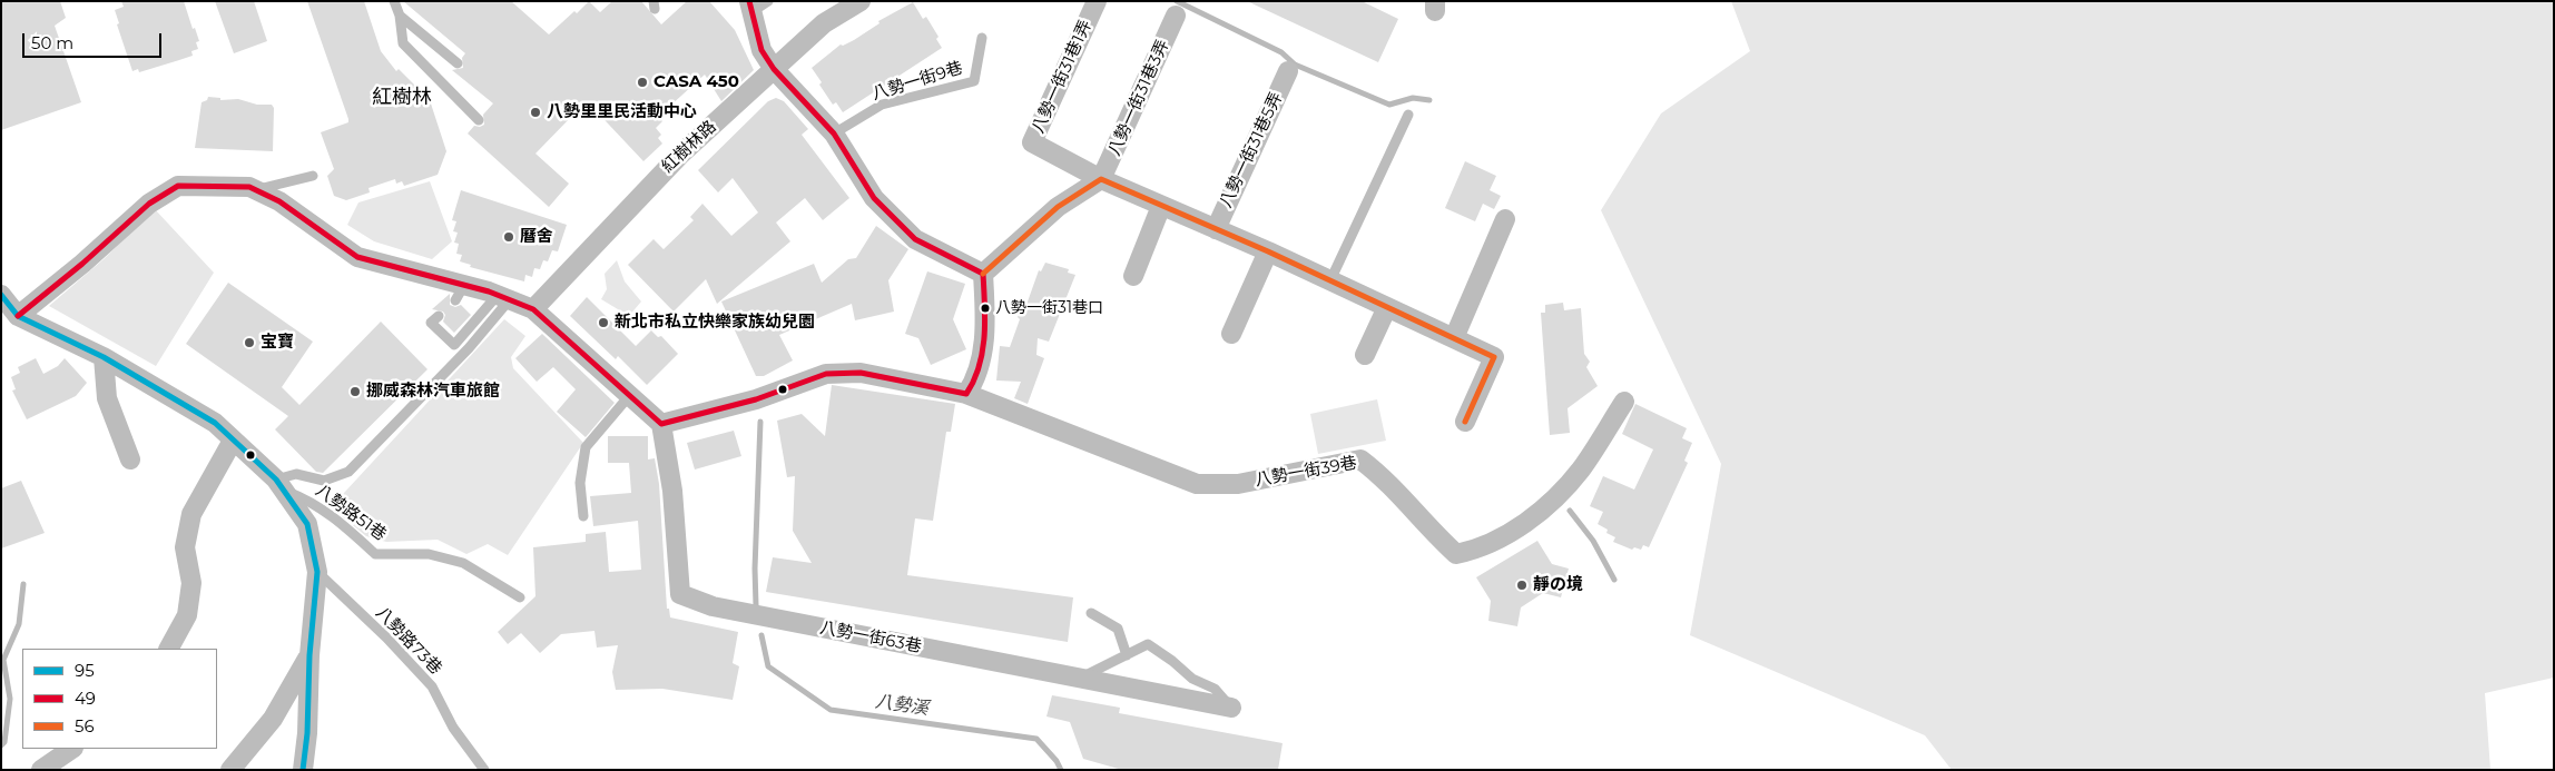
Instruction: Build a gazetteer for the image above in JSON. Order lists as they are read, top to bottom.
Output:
{
  "streets": {
    "street": [
      "八勢一街31巷1弄",
      "八勢一街31巷3弄",
      "紅樹林路",
      "八勢一街31巷5弄",
      "八勢一街39巷",
      "八勢一街63巷"
    ],
    "lane": ["八勢一街9巷", "八勢路51巷", "八勢路73巷"]
  },
  "crossings": [
    ["八勢一街31巷1弄", "八勢一街31巷3弄"]
  ],
  "districts": ["紅樹林"],
  "water": ["八勢溪"],
  "places": [
    "CASA 450",
    "八勢里里民活動中心",
    "曆舍",
    "八勢一街31巷口",
    "新北市私立快樂家族幼兒園",
    "宝寶",
    "挪威森林汽車旅館",
    "靜の境"
  ],
  "lines": ["transit line 49", "transit line 56", "transit line 95"],
  "legend": ["95", "49", "56"],
  "scale_bar": "50 m"
}
